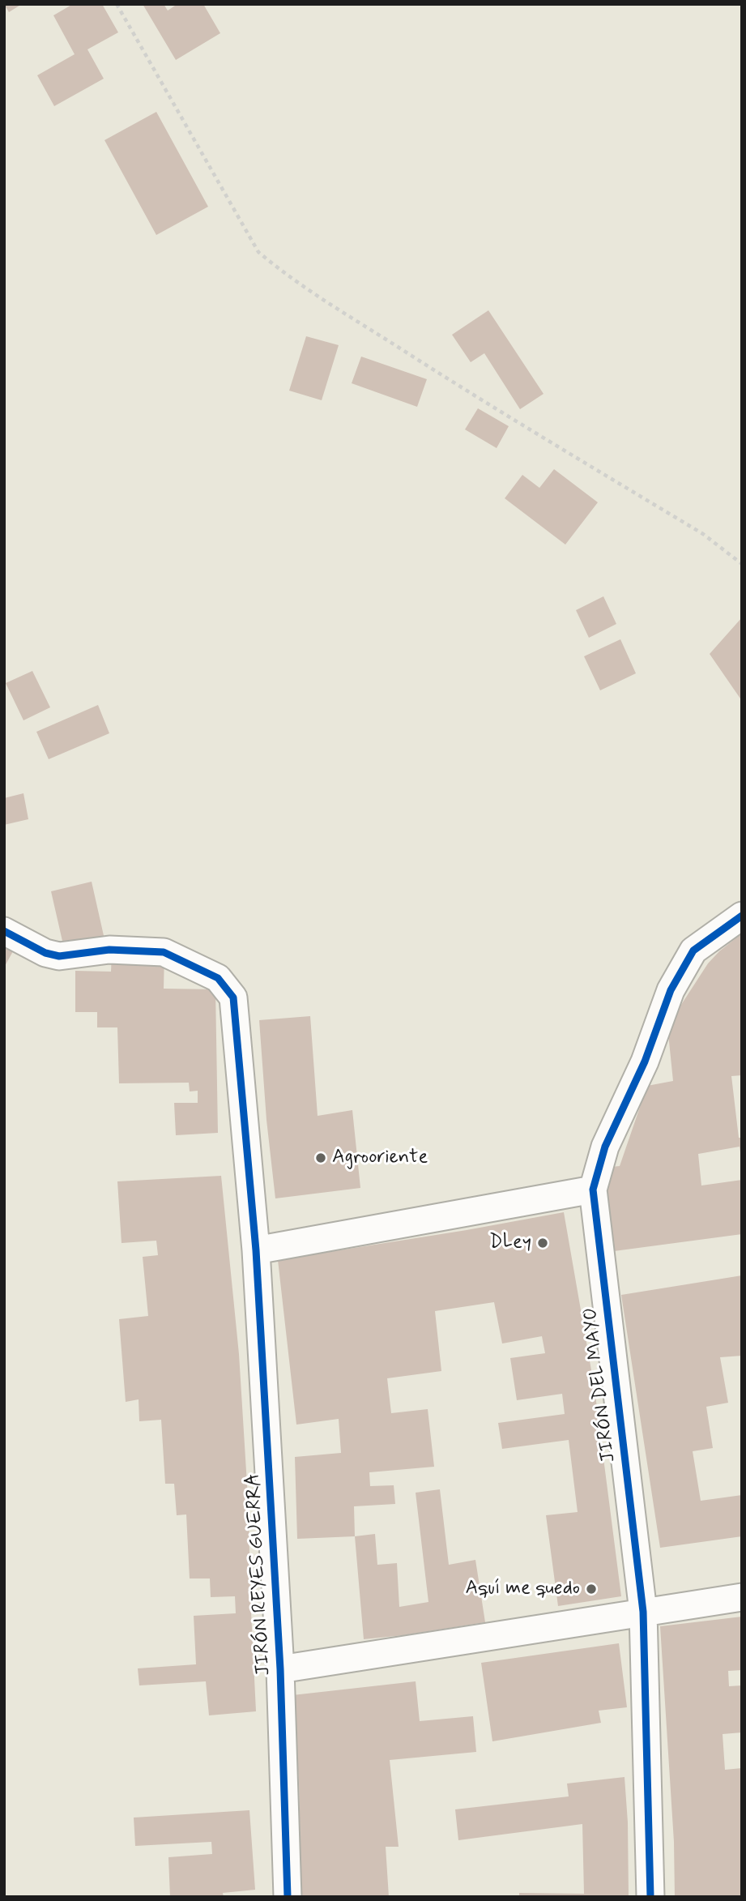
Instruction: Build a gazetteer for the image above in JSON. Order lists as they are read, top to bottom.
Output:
{
  "streets": {
    "street": ["JIRÓN DEL MAYO", "JIRÓN REYES GUERRA"]
  },
  "places": ["Agrooriente", "DLey", "Aquí me quedo"]
}
